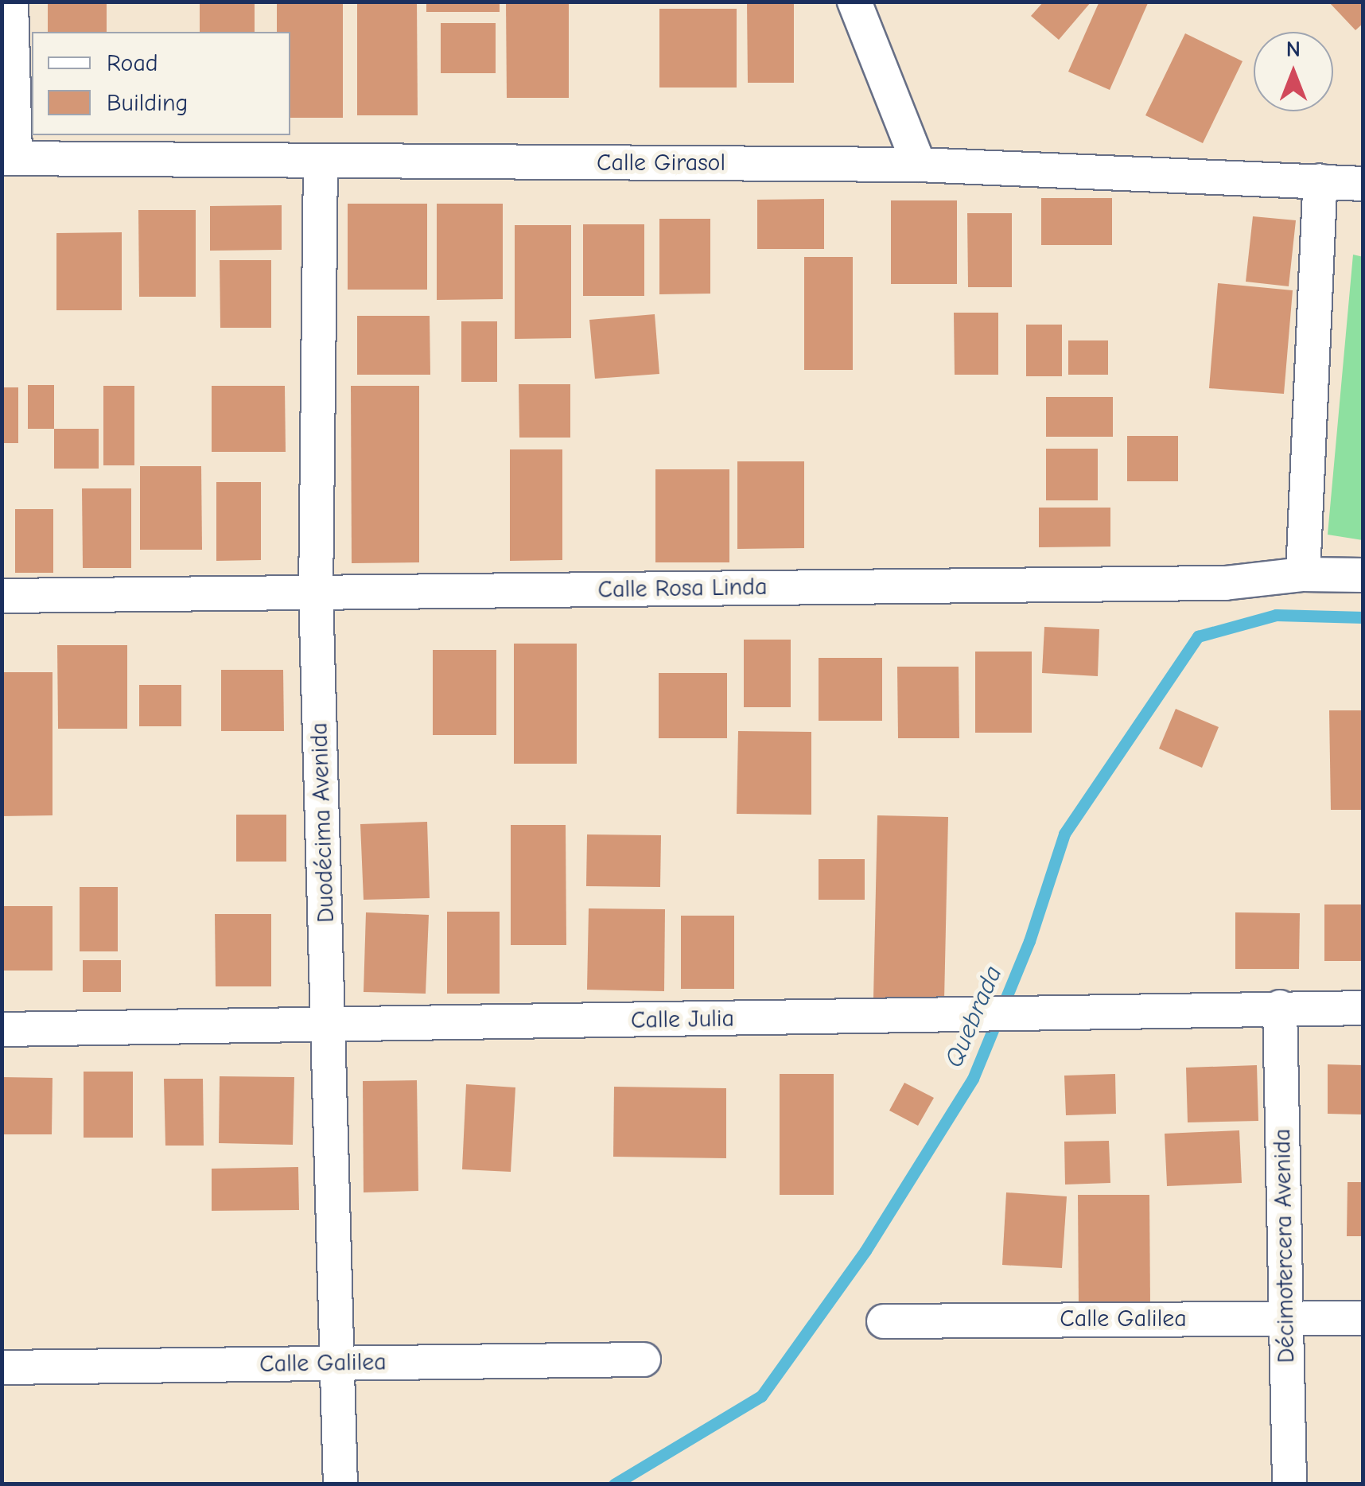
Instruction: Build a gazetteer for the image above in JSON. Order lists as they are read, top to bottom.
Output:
{
  "streets": {
    "street": [
      "Calle Girasol",
      "Calle Rosa Linda",
      "Duodécima Avenida",
      "Calle Julia",
      "Décimotercera Avenida",
      "Calle Galilea"
    ]
  },
  "crossings": [
    ["Calle Girasol", "Duodécima Avenida"],
    ["Calle Rosa Linda", "Duodécima Avenida"],
    ["Duodécima Avenida", "Calle Julia"],
    ["Duodécima Avenida", "Calle Galilea"],
    ["Calle Julia", "Décimotercera Avenida"],
    ["Décimotercera Avenida", "Calle Galilea"]
  ],
  "water": ["Quebrada"],
  "legend": ["Road", "Building"],
  "north": "top"
}
